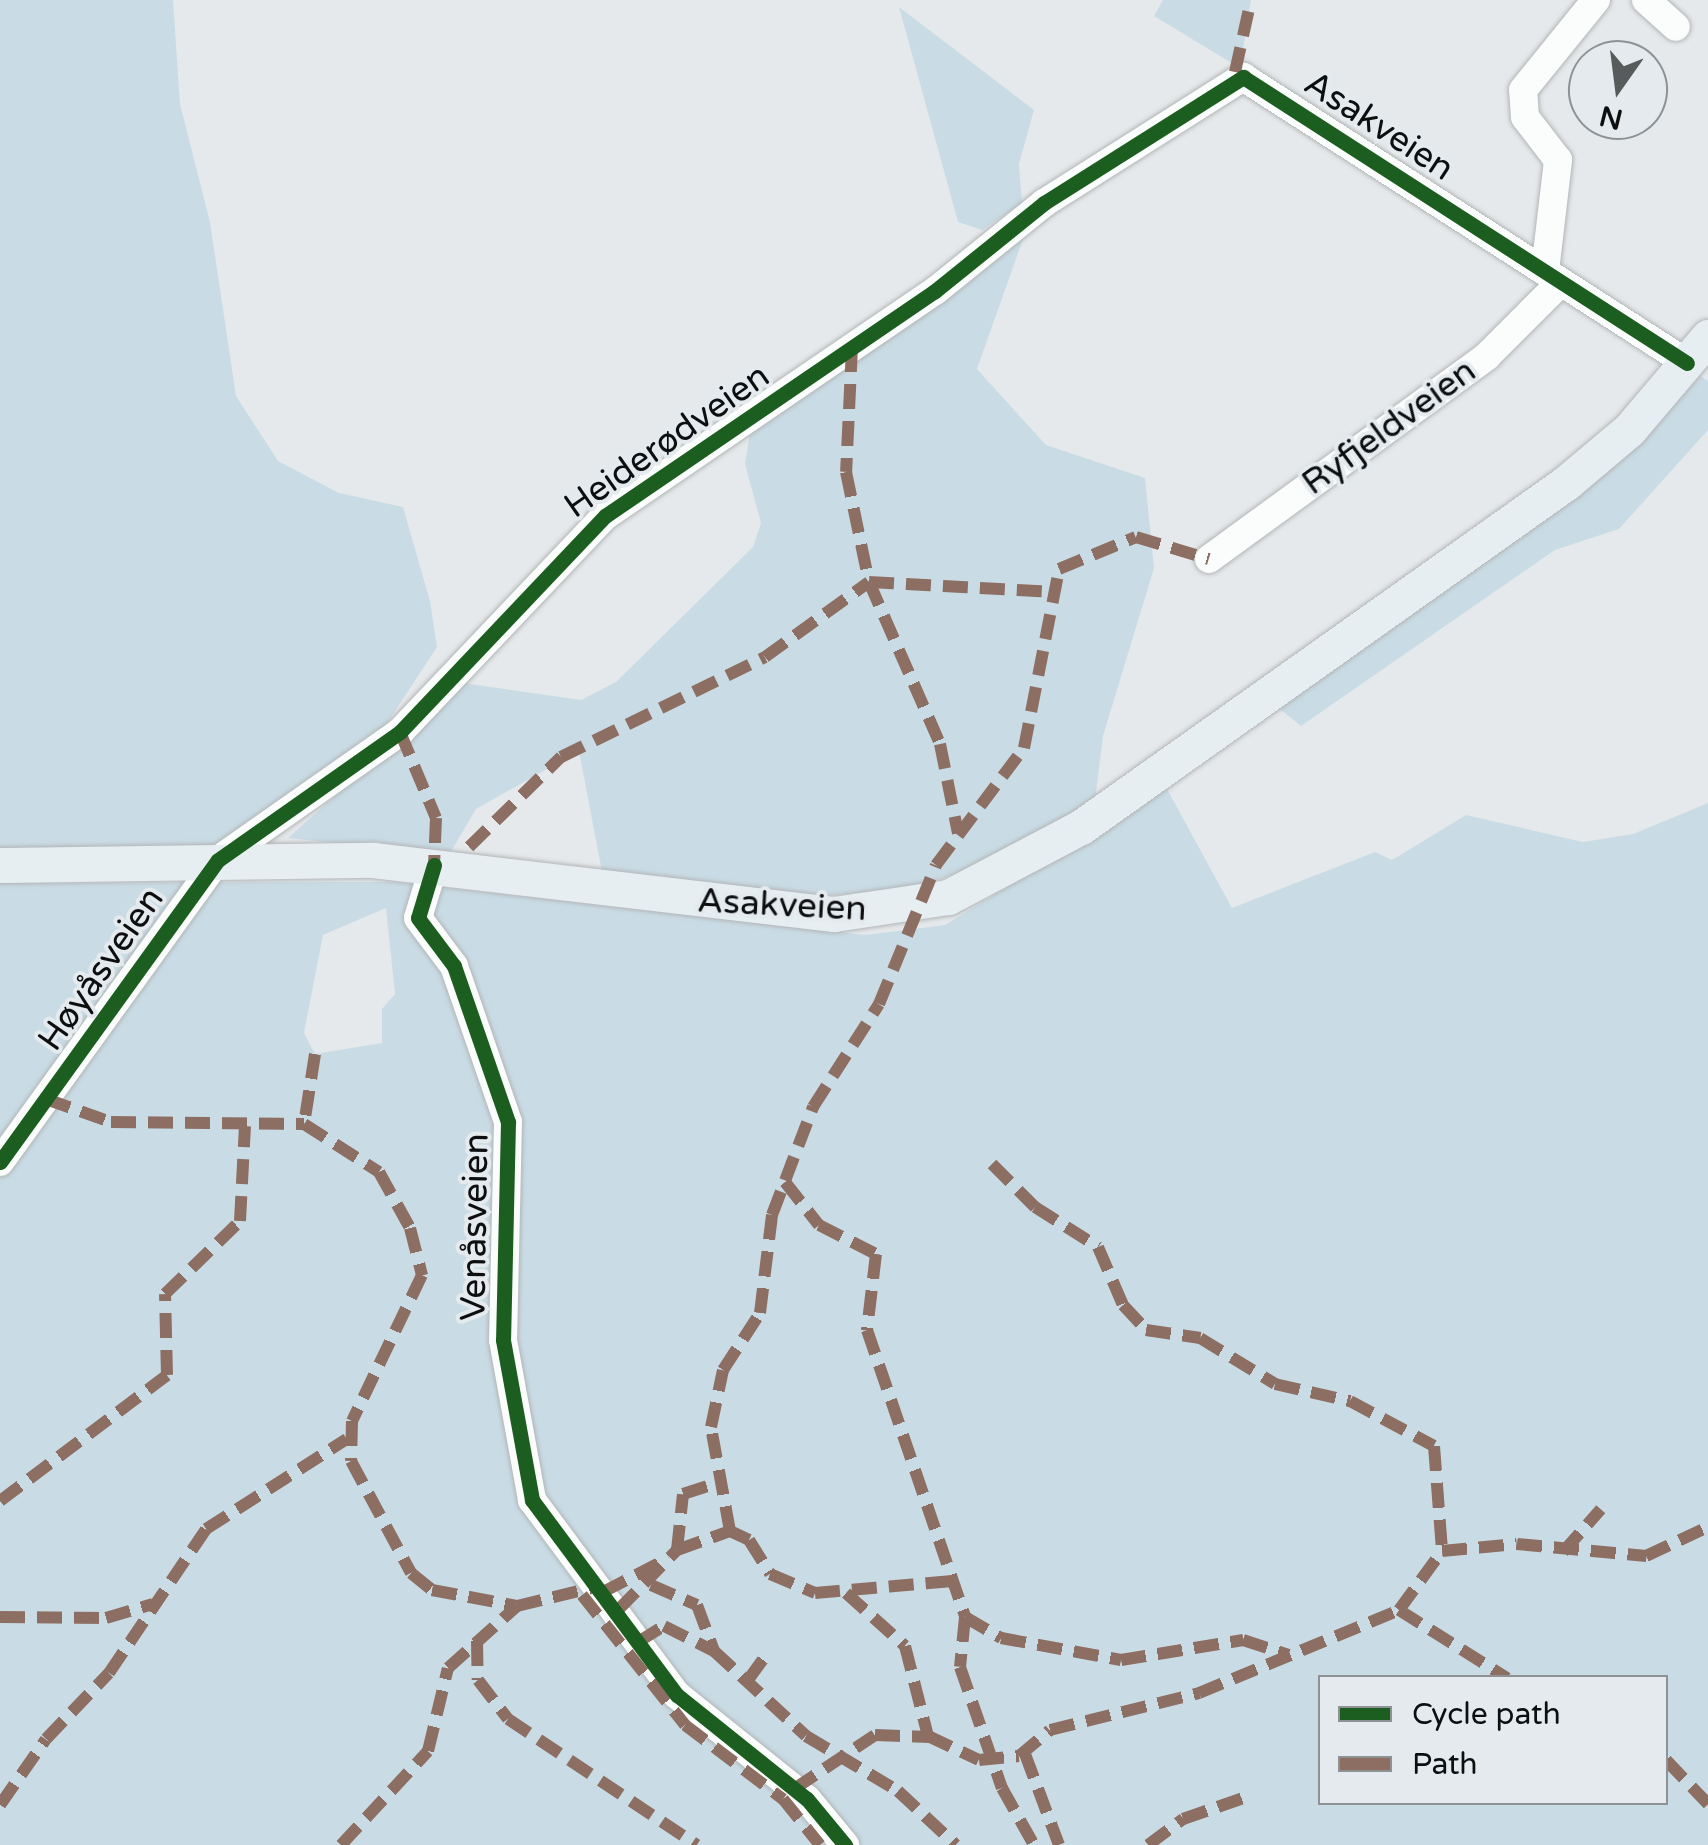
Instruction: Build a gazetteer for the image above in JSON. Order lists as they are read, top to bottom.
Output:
{
  "streets": {
    "main road": ["Asakveien"],
    "street": [
      "Ryfjeldveien",
      "Heiderødveien",
      "Høyåsveien",
      "Venåsveien"
    ]
  },
  "crossings": [
    ["Asakveien", "Ryfjeldveien"],
    ["Asakveien", "Heiderødveien"],
    ["Asakveien", "Høyåsveien"],
    ["Asakveien", "Venåsveien"],
    ["Heiderødveien", "Høyåsveien"]
  ],
  "legend": ["Cycle path", "Path"],
  "north": "bottom"
}
